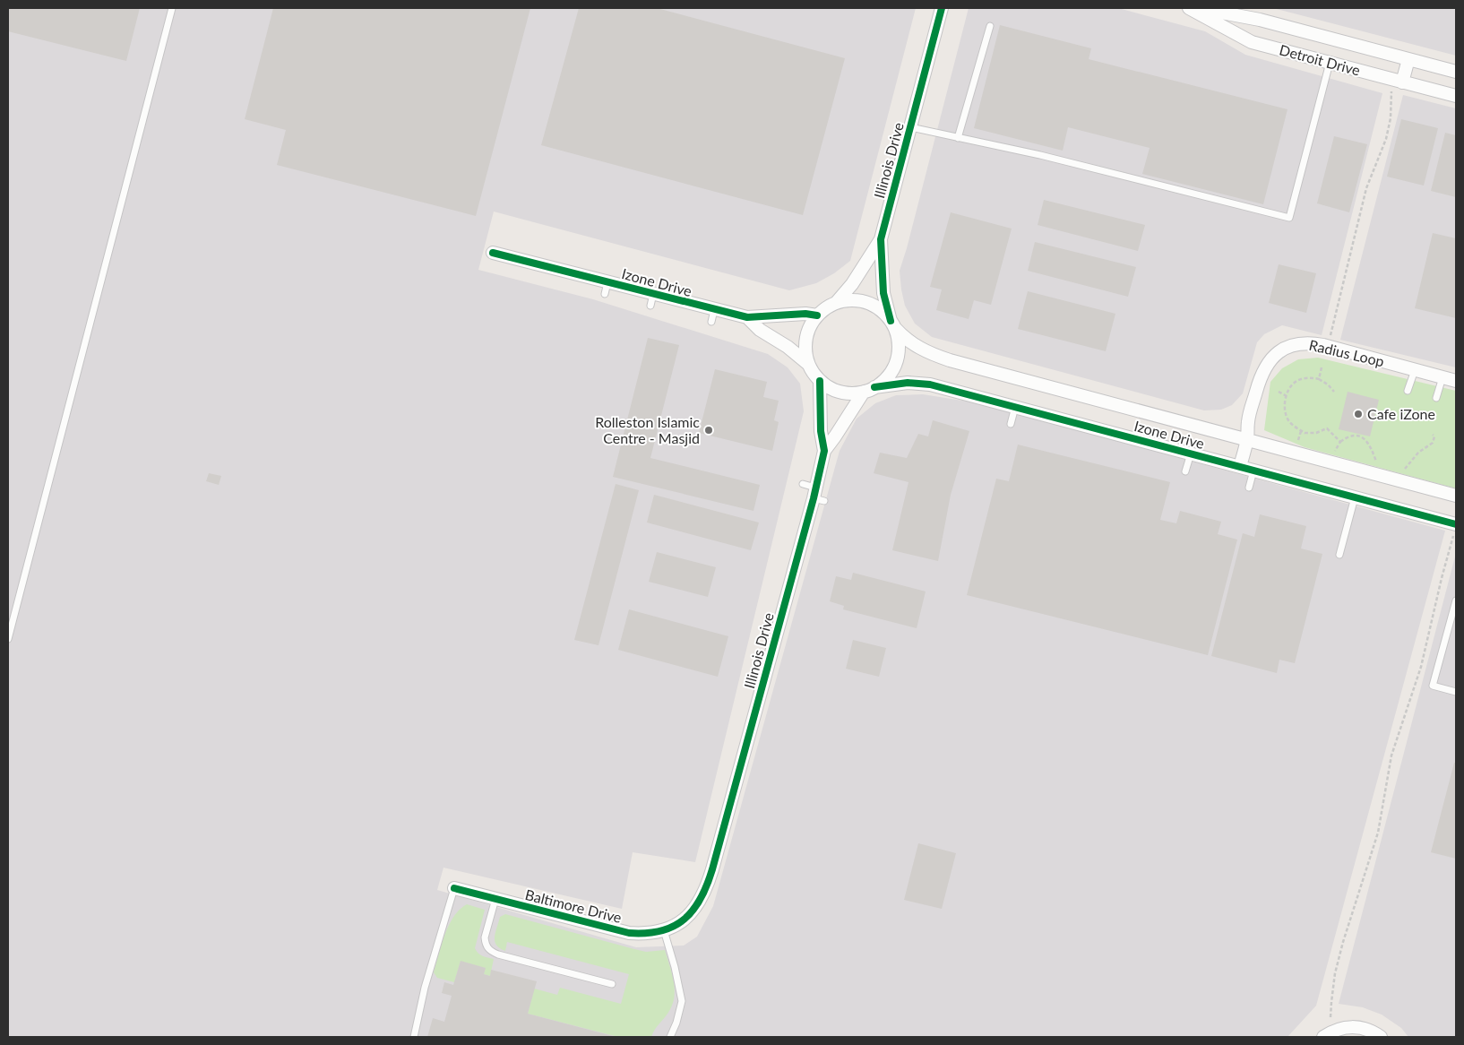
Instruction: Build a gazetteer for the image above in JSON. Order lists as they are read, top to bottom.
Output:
{
  "streets": {
    "street": [
      "Detroit Drive",
      "Illinois Drive",
      "Izone Drive",
      "Radius Loop",
      "Baltimore Drive"
    ]
  },
  "crossings": [
    ["Illinois Drive", "Izone Drive"],
    ["Illinois Drive", "Baltimore Drive"],
    ["Izone Drive", "Radius Loop"]
  ],
  "places": ["Cafe iZone", "Rolleston Islamic Centre - Masjid"]
}
